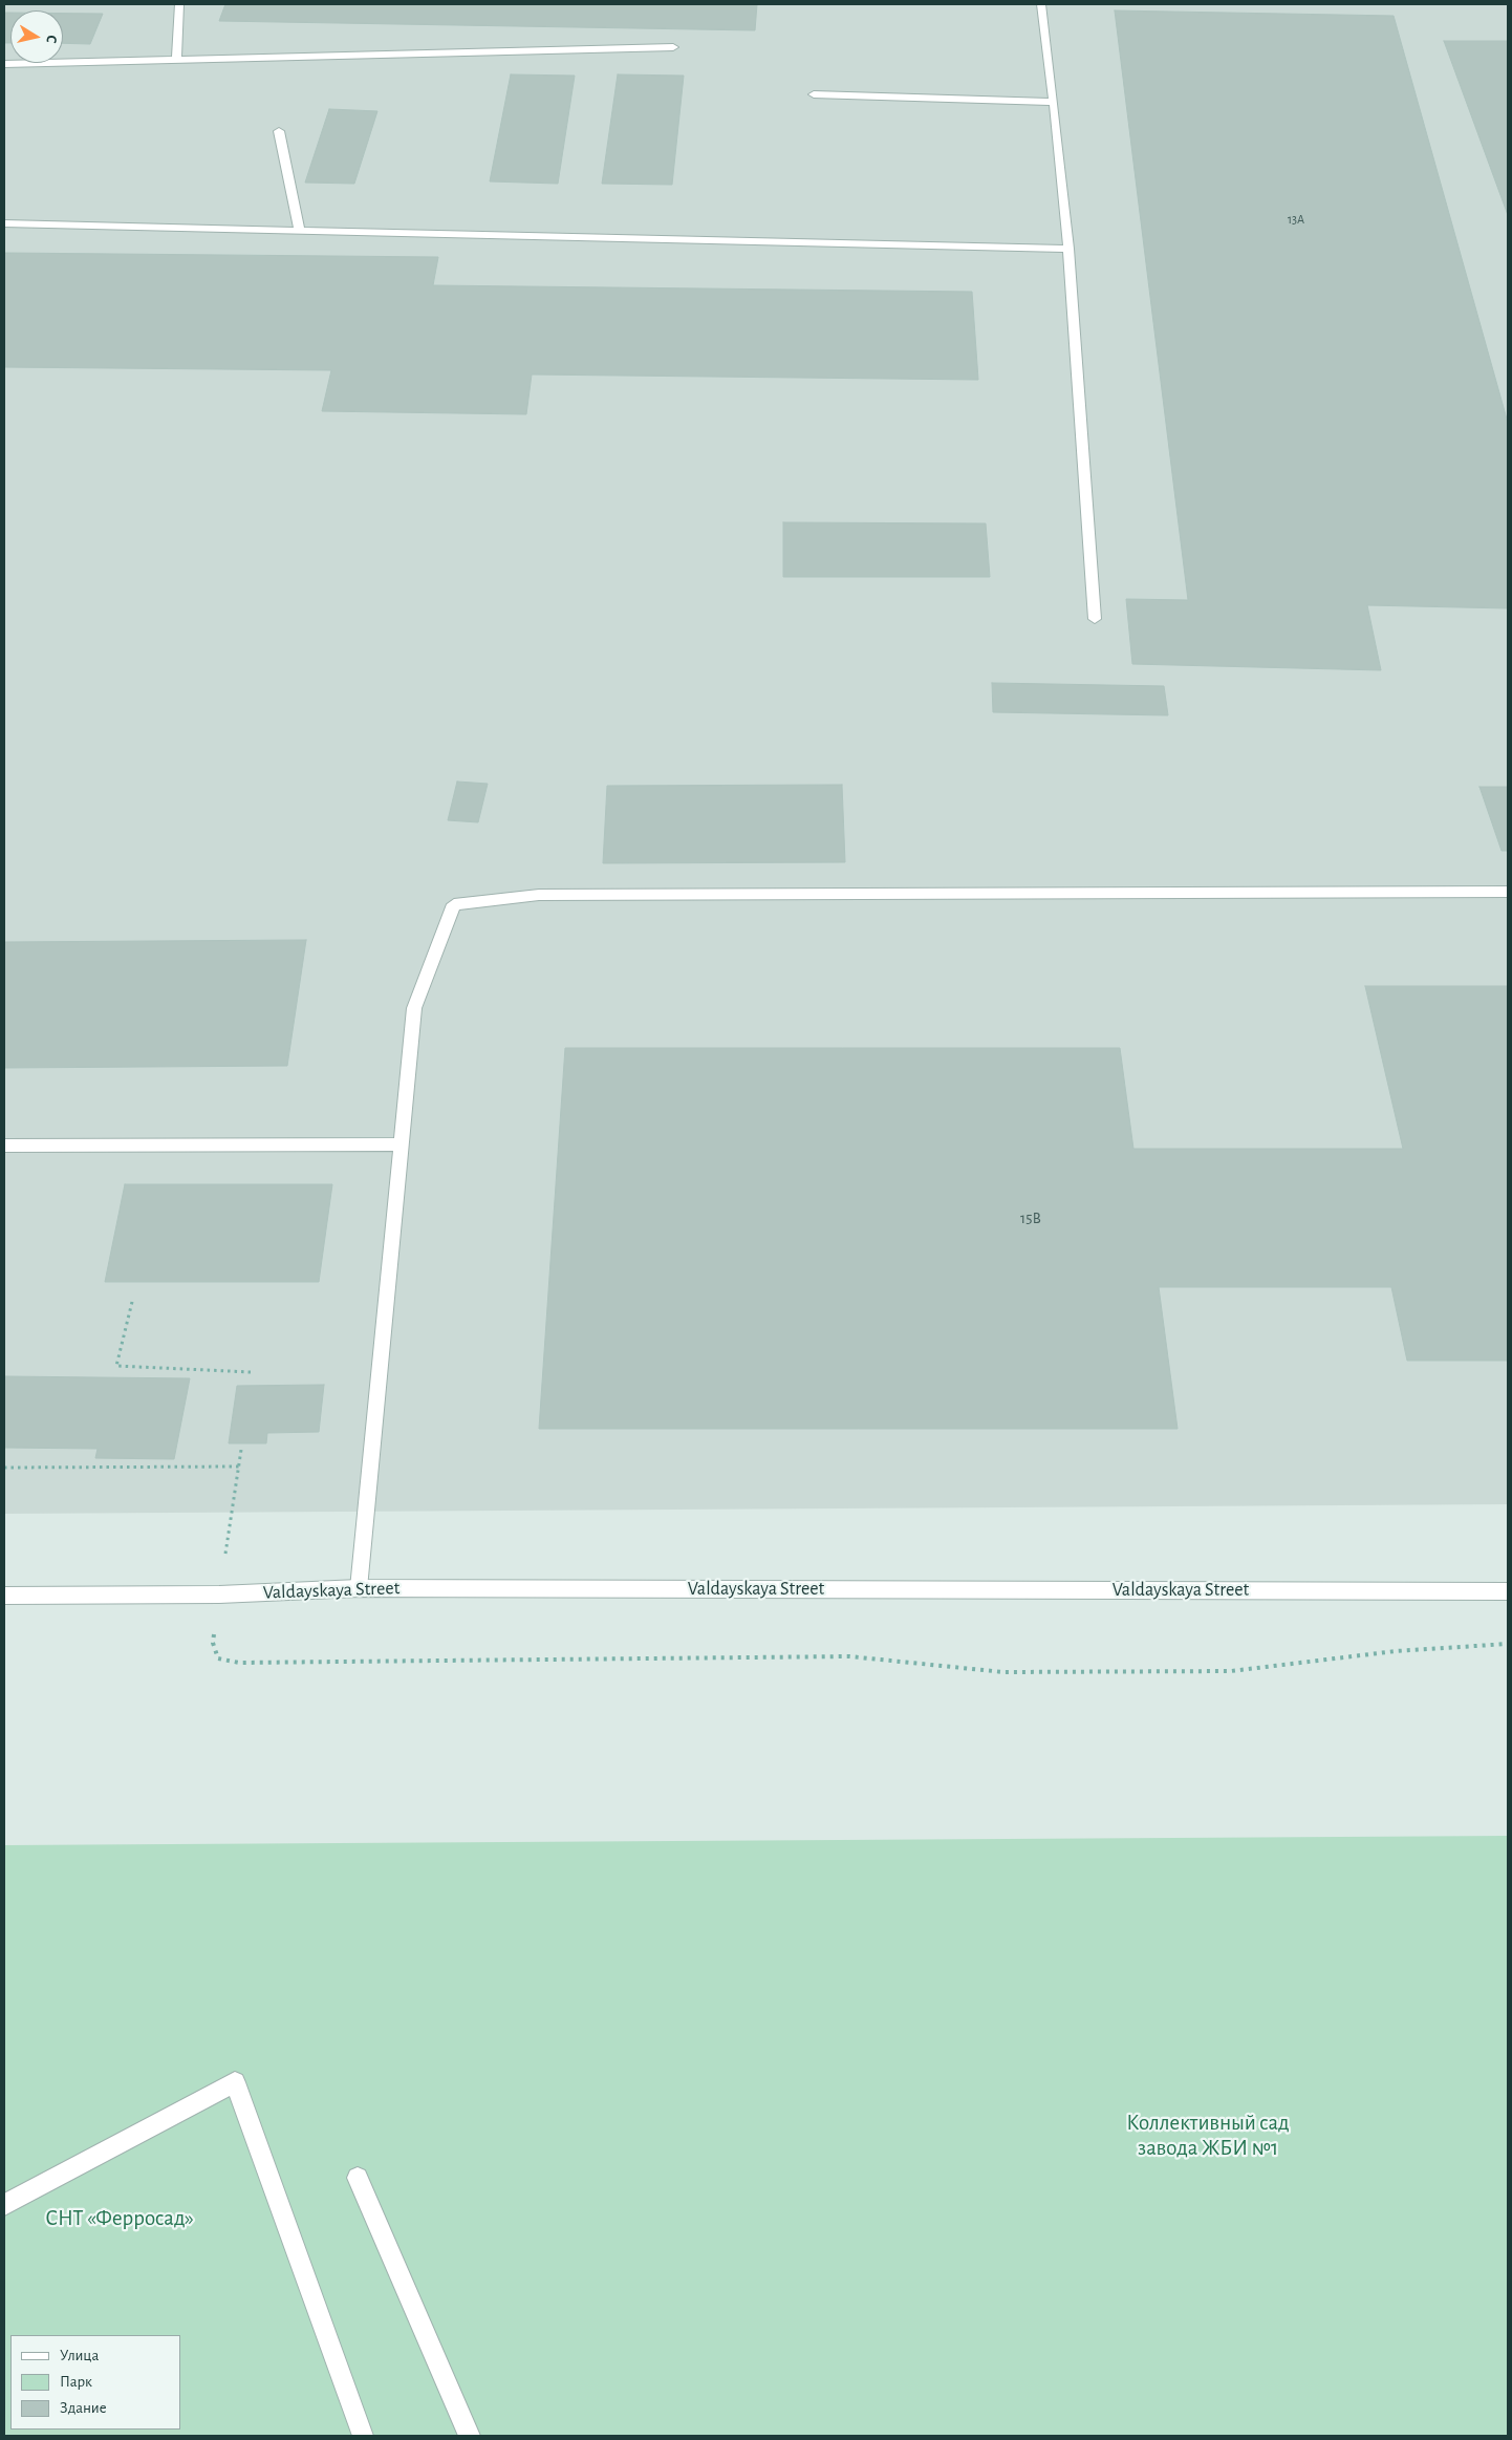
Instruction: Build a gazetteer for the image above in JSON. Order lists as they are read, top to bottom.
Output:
{
  "streets": {
    "street": ["Valdayskaya Street"]
  },
  "parks": ["Коллективный сад завода ЖБИ №1", "СНТ «Ферросад»"],
  "house_numbers": ["13А", "15В"],
  "legend": ["Улица", "Парк", "Здание"],
  "north": "right"
}
